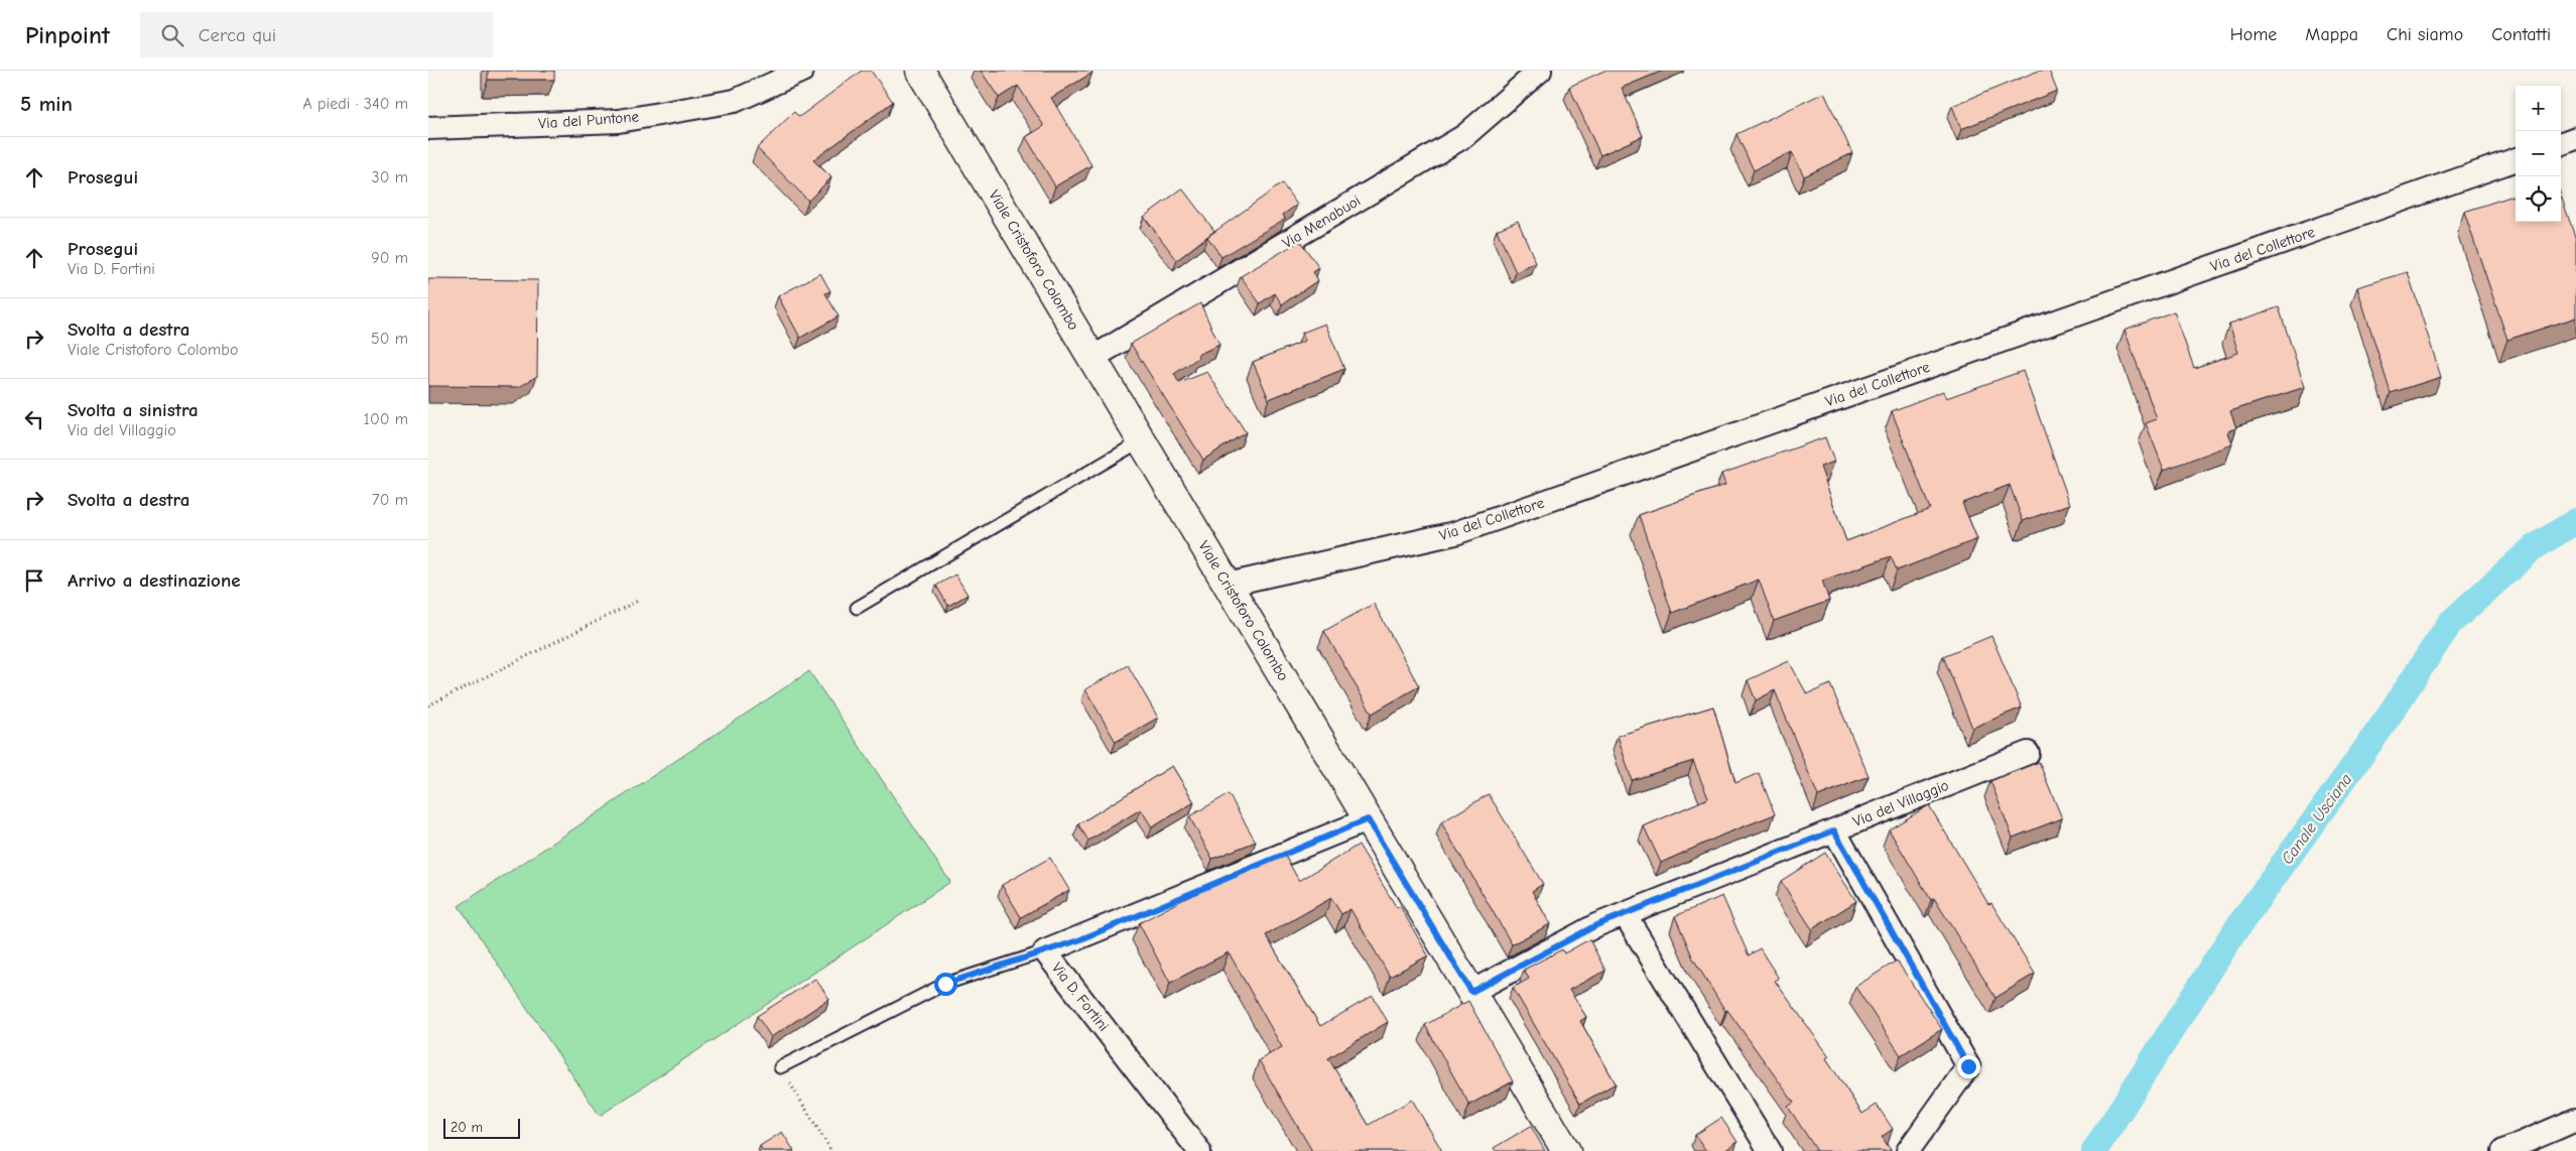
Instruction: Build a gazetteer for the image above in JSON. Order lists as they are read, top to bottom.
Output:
{
  "streets": {
    "street": [
      "Via del Puntone",
      "Via Menabuoi",
      "Via del Collettore",
      "Viale Cristoforo Colombo",
      "Via del Villaggio",
      "Via D. Fortini"
    ]
  },
  "crossings": [
    ["Via Menabuoi", "Viale Cristoforo Colombo"],
    ["Via del Collettore", "Viale Cristoforo Colombo"],
    ["Viale Cristoforo Colombo", "Via del Villaggio"],
    ["Viale Cristoforo Colombo", "Via D. Fortini"]
  ],
  "water": ["Canale Usciana"],
  "scale_bar": "20 m",
  "page": {
    "header": "Pinpoint",
    "search": "Cerca qui",
    "nav": [
      "Home",
      "Mappa",
      "Chi siamo",
      "Contatti"
    ],
    "heading": ["5 min", "A piedi · 340 m"],
    "map_buttons": ["+", "−"],
    "list": [
      ["Prosegui", "30 m"],
      ["Prosegui", "Via D. Fortini", "90 m"],
      ["Svolta a destra", "Viale Cristoforo Colombo", "50 m"],
      ["Svolta a sinistra", "Via del Villaggio", "100 m"],
      ["Svolta a destra", "70 m"],
      "Arrivo a destinazione"
    ],
    "scale": "20 m"
  }
}
